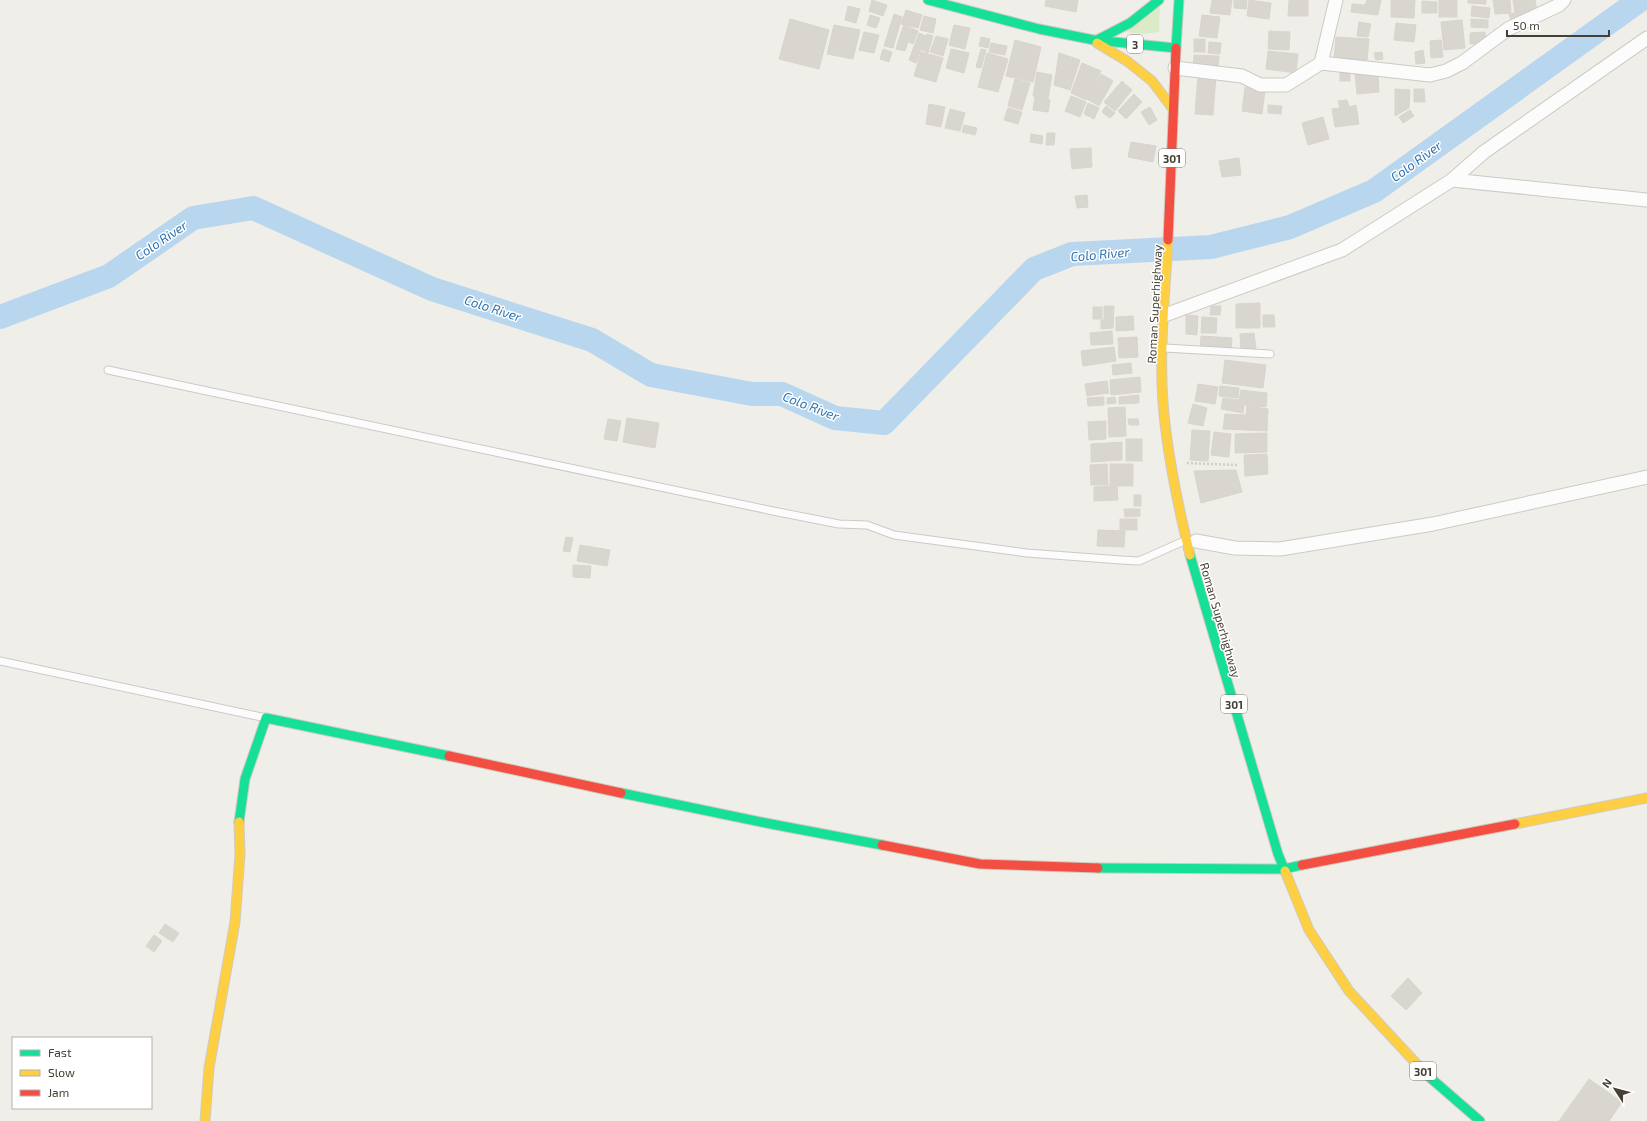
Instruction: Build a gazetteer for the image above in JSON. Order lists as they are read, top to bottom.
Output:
{
  "streets": {
    "main road": ["3", "301", "Roman Superhighway"]
  },
  "crossings": [
    ["3", "Roman Superhighway"]
  ],
  "water": ["Colo River"],
  "legend": ["Fast", "Slow", "Jam"],
  "scale_bar": "50 m",
  "north": "top left"
}
